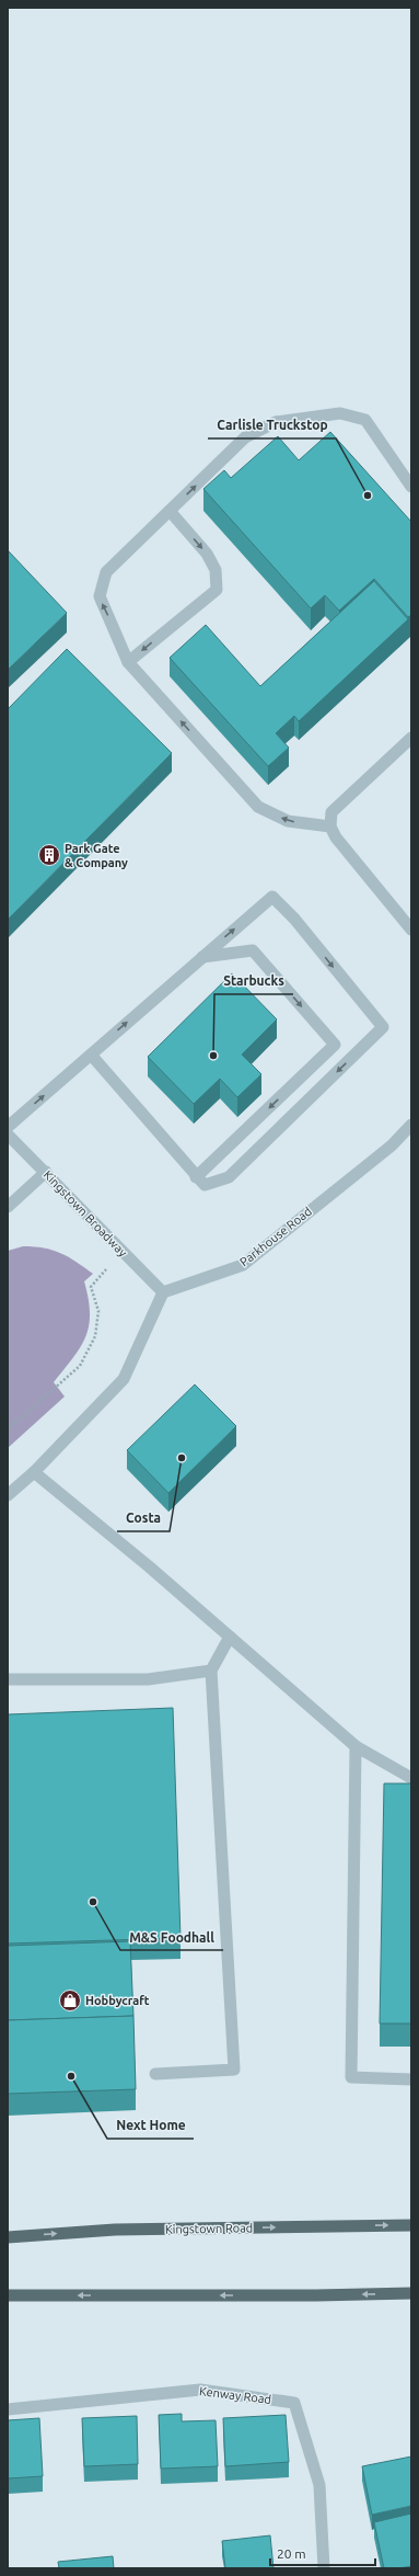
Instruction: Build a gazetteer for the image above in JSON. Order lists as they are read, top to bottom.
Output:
{
  "streets": {
    "main road": ["Kingstown Road"],
    "street": ["Kingstown Broadway", "Parkhouse Road", "Kenway Road"]
  },
  "crossings": [
    ["Kingstown Broadway", "Parkhouse Road"]
  ],
  "places": {
    "other": [
      "Carlisle Truckstop",
      "Starbucks",
      "Costa",
      "M&S Foodhall",
      "Next Home"
    ],
    "building": ["Park Gate & Company"],
    "shop": ["Hobbycraft"]
  },
  "scale_bar": "20 m"
}
